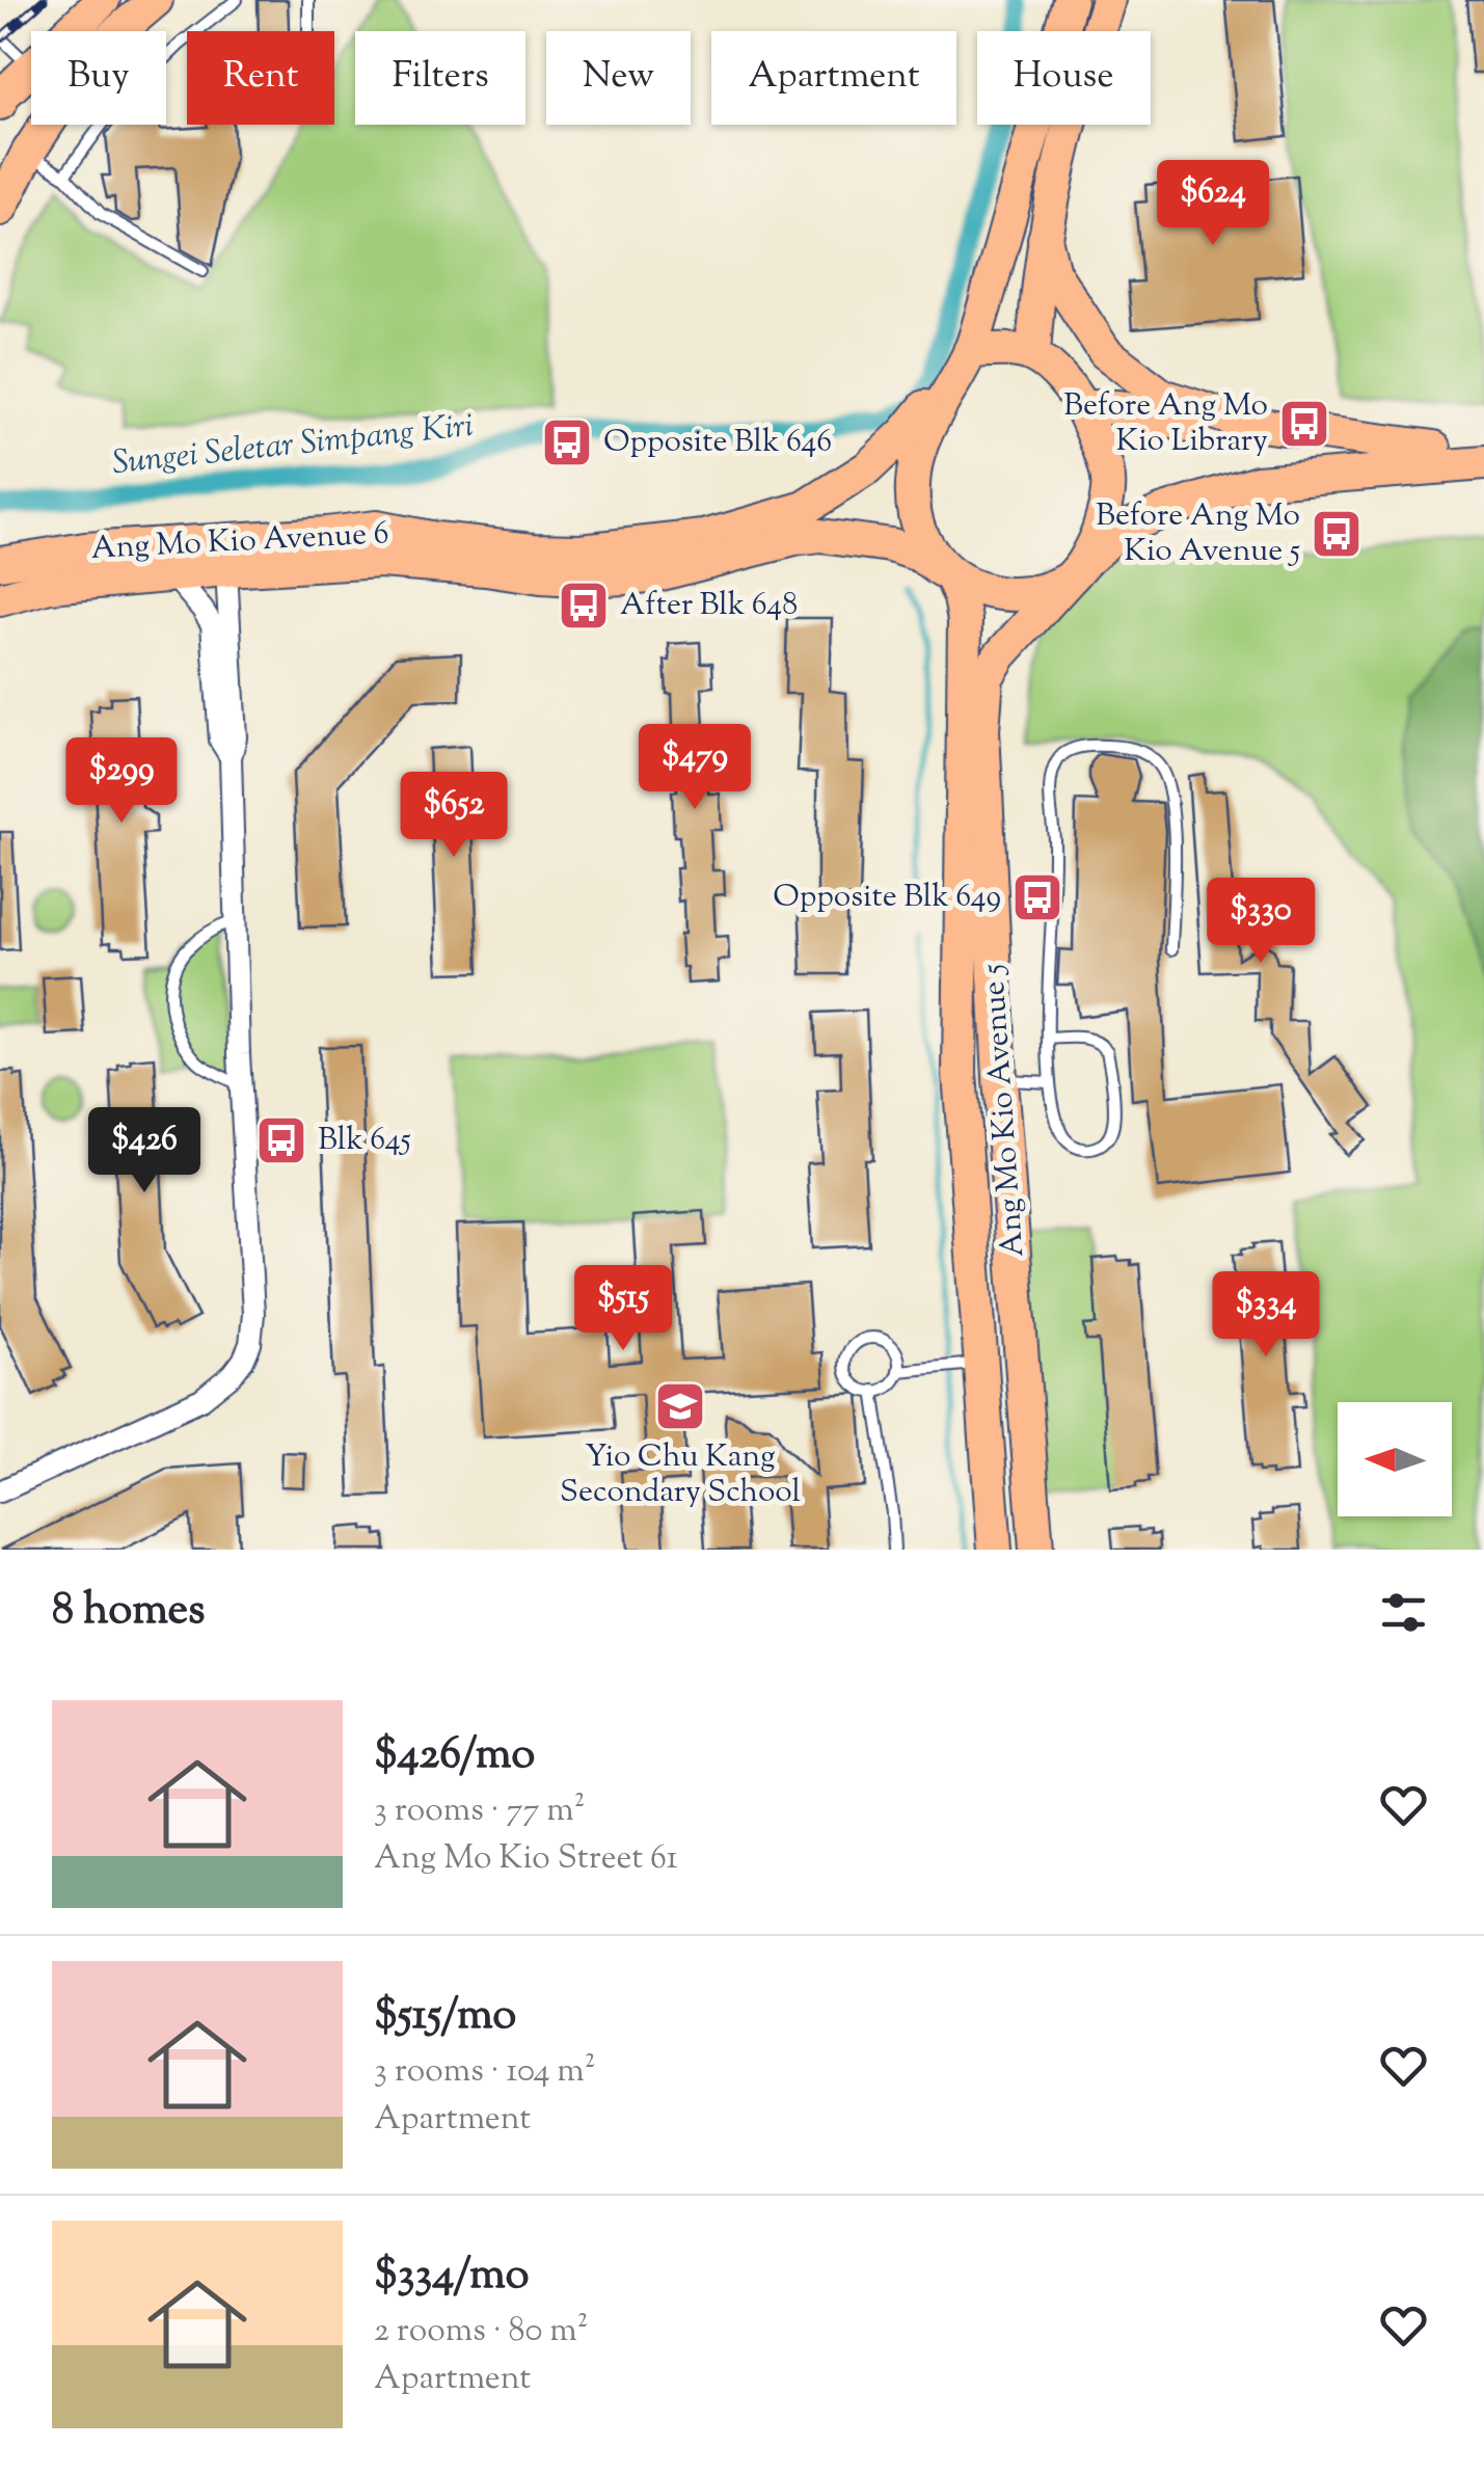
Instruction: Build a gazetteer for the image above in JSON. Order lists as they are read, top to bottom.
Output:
{
  "streets": {
    "main road": ["Ang Mo Kio Avenue 6", "Ang Mo Kio Avenue 5"]
  },
  "crossings": [
    ["Ang Mo Kio Avenue 6", "Ang Mo Kio Avenue 5"]
  ],
  "water": ["Sungei Seletar Simpang Kiri"],
  "places": {
    "bus stop": [
      "Before Ang Mo Kio Library",
      "Opposite Blk 646",
      "Before Ang Mo Kio Avenue 5",
      "After Blk 648",
      "Opposite Blk 649",
      "Blk 645"
    ],
    "school or university": ["Yio Chu Kang Secondary School"]
  },
  "north": "left",
  "page": {
    "chip": [
      "Buy",
      "Rent",
      "Filters",
      "New",
      "Apartment",
      "House"
    ],
    "price": [
      "$624",
      "$479",
      "$299",
      "$652",
      "$330",
      "$426",
      "$515",
      "$334"
    ],
    "heading": "8 homes",
    "list": [
      {
        "name": "$426/mo",
        "note": "3 rooms · 77 m² · Ang Mo Kio Street 61"
      },
      {
        "name": "$515/mo",
        "note": "3 rooms · 104 m² · Apartment"
      },
      {
        "name": "$334/mo",
        "note": "2 rooms · 80 m² · Apartment"
      }
    ]
  }
}
